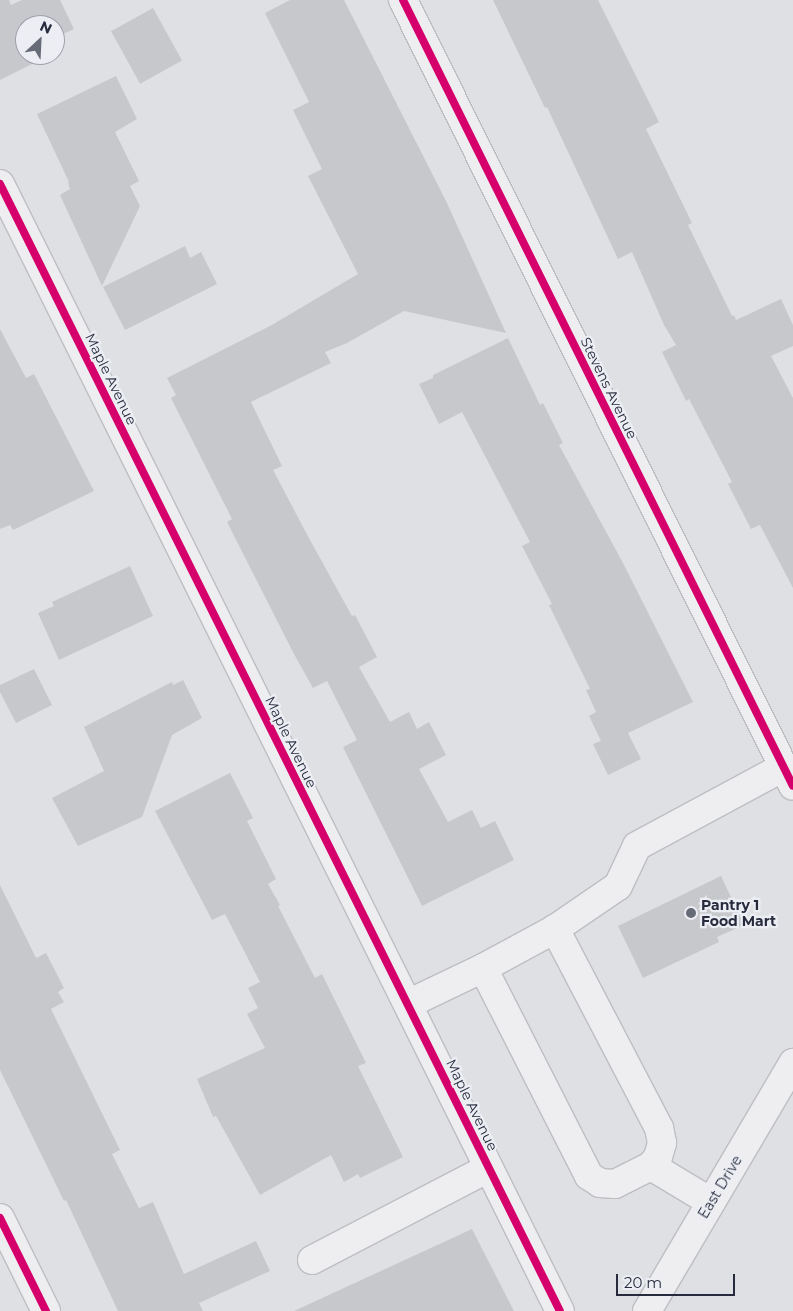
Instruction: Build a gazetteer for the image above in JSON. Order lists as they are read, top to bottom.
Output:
{
  "streets": {
    "street": ["Maple Avenue", "Stevens Avenue", "East Drive"]
  },
  "places": ["Pantry 1 Food Mart"],
  "scale_bar": "20 m",
  "north": "top right"
}
